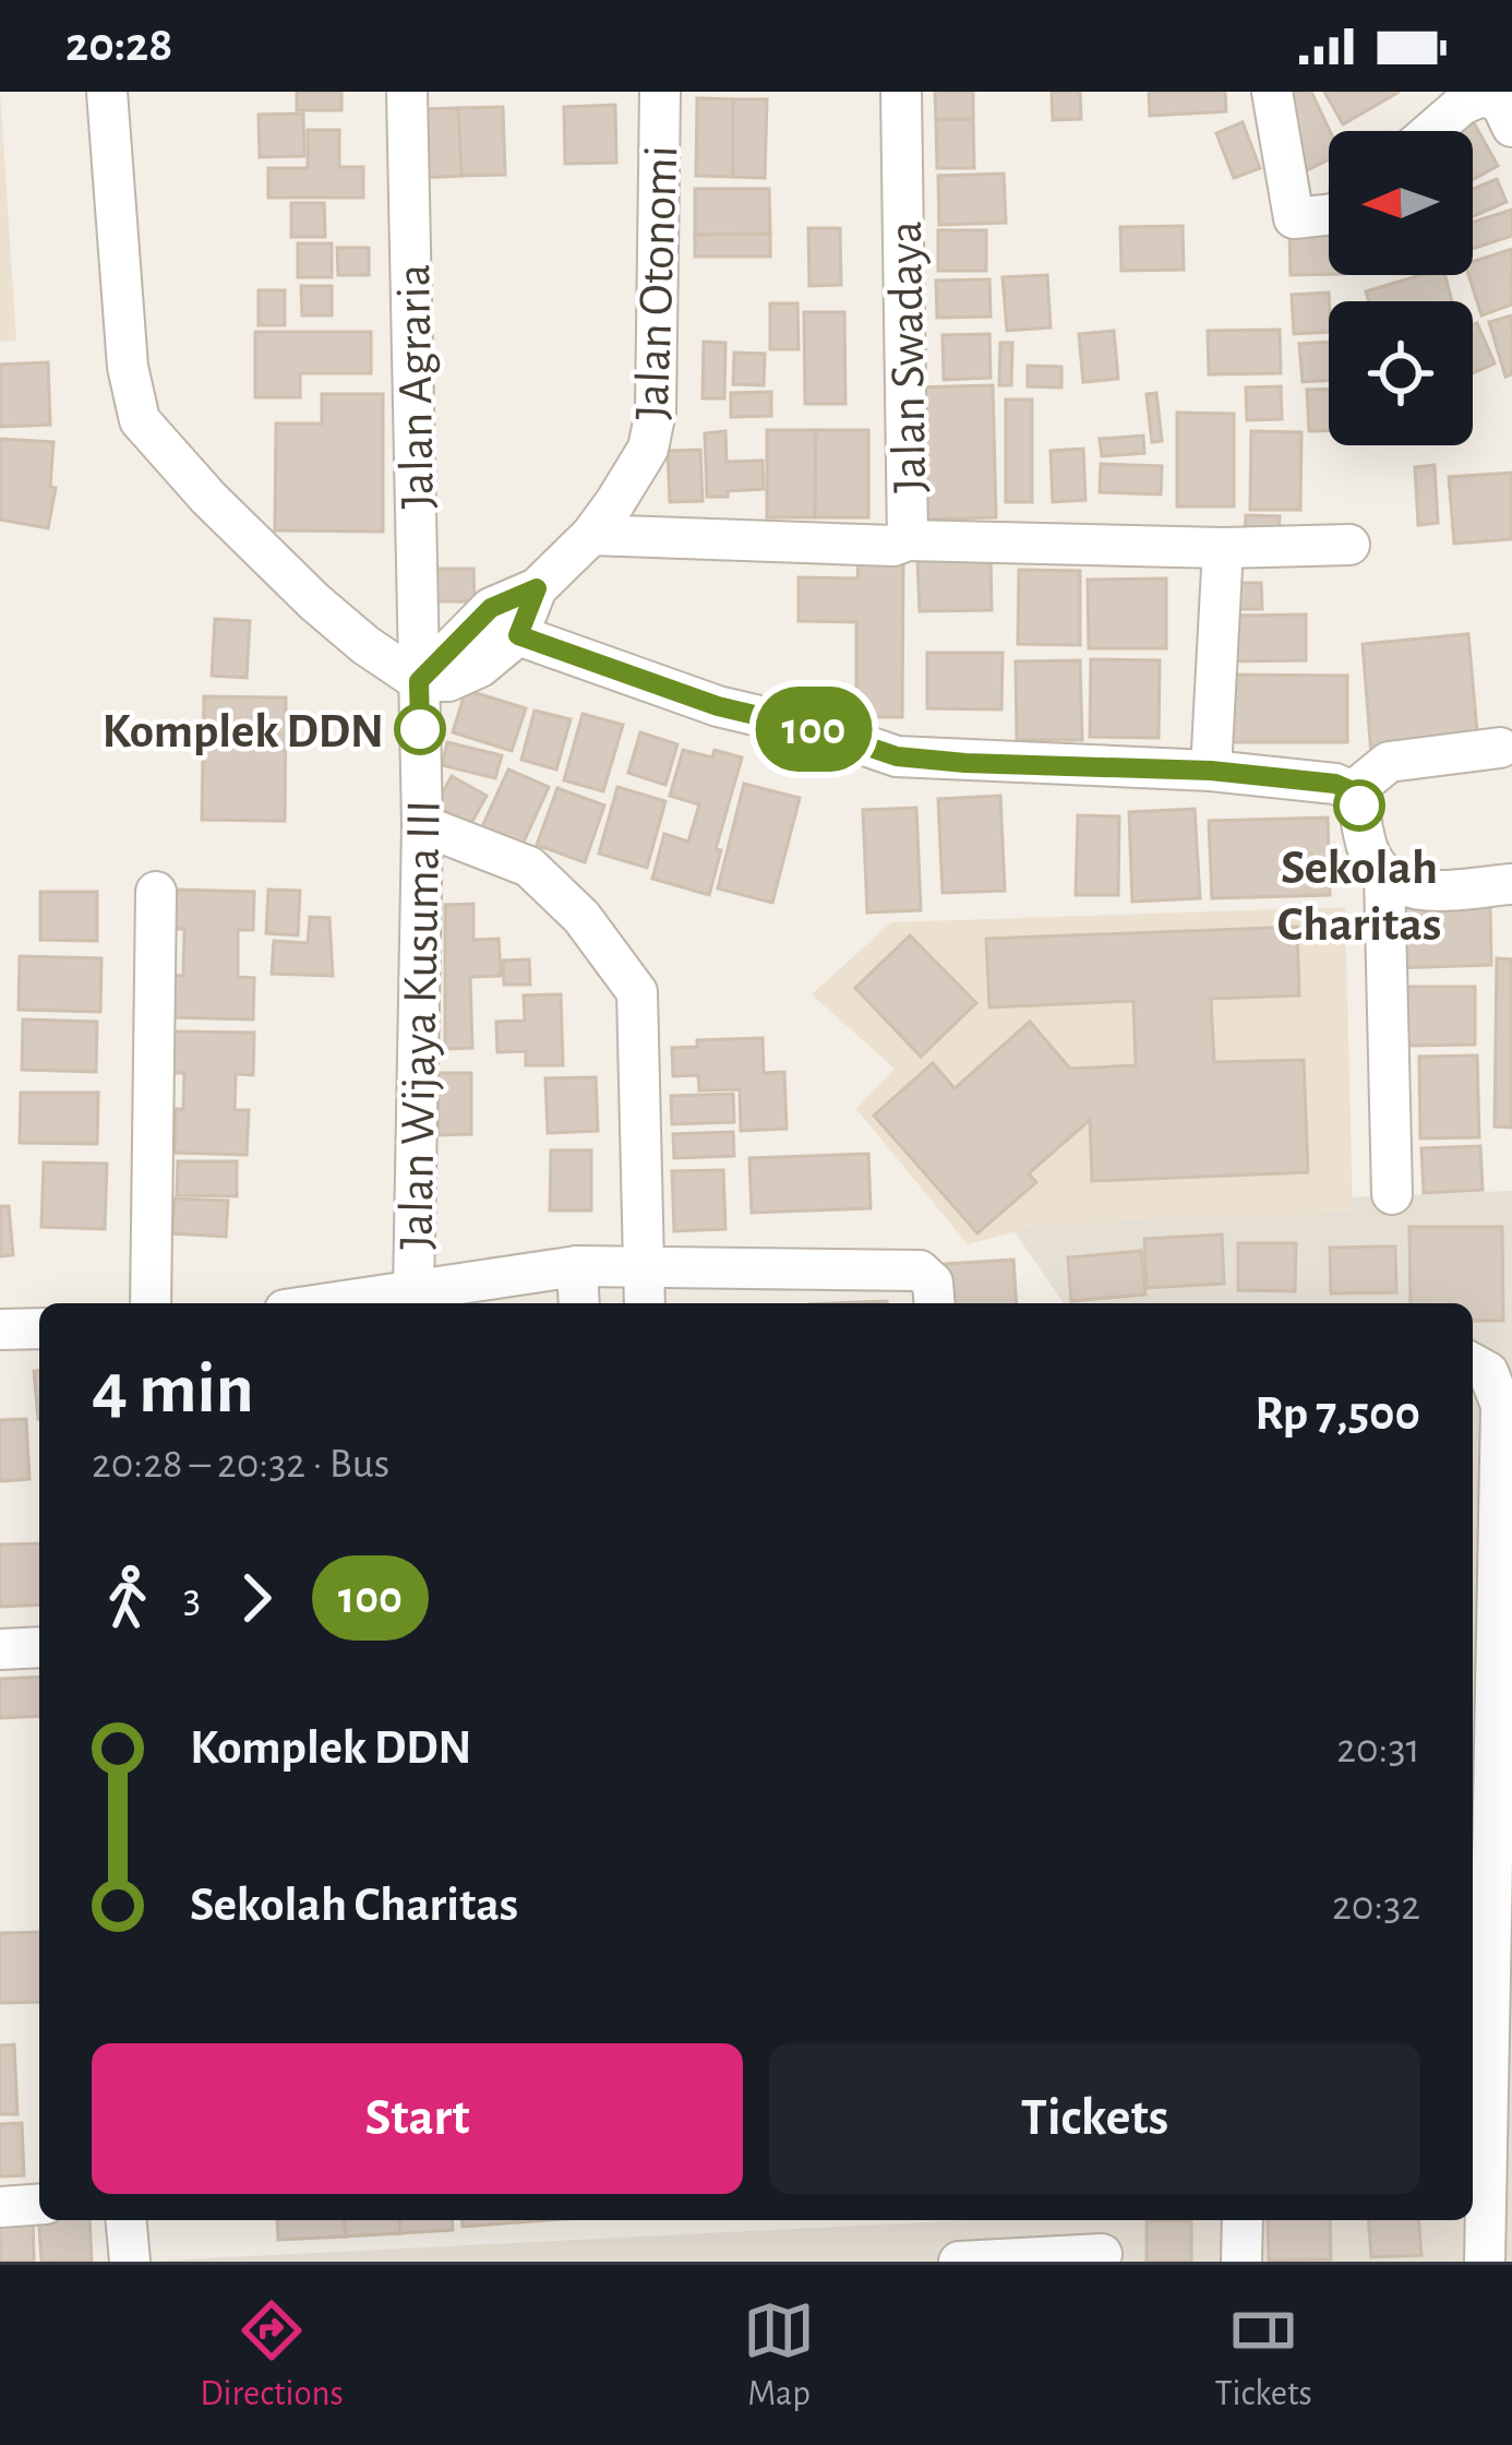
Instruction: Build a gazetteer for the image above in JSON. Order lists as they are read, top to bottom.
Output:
{
  "streets": {
    "street": [
      "Jalan Otonomi",
      "Jalan Swadaya",
      "Jalan Agraria",
      "Jalan Wijaya Kusuma III"
    ]
  },
  "crossings": [
    ["Jalan Otonomi", "Jalan Swadaya"],
    ["Jalan Agraria", "Jalan Wijaya Kusuma III"]
  ],
  "places": ["Komplek DDN", "Sekolah Charitas"],
  "lines": ["bus line 100"],
  "north": "left",
  "page": {
    "status": "20:28",
    "on_map": "100",
    "heading": ["4 min", "20:28 – 20:32 · Bus", "Rp 7,500"],
    "legs": ["3", "100"],
    "list": [
      {
        "name": "Komplek DDN",
        "value": "20:31"
      },
      {
        "name": "Sekolah Charitas",
        "value": "20:32"
      }
    ],
    "buttons": ["Start", "Tickets"],
    "tabs": ["Directions", "Map", "Tickets"]
  }
}
